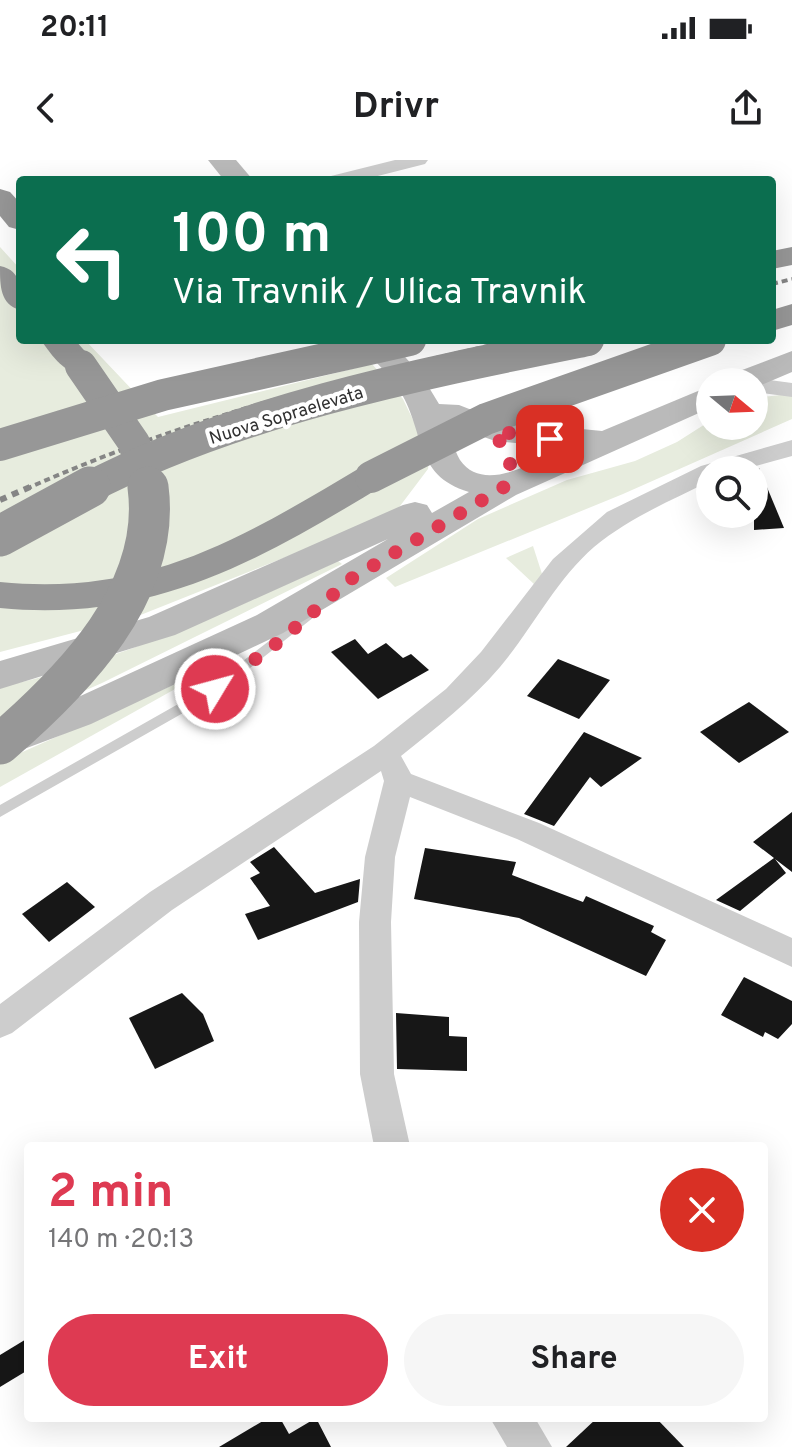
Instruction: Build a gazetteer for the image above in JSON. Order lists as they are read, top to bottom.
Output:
{
  "streets": {
    "highway": ["Nuova Sopraelevata"]
  },
  "north": "right",
  "page": {
    "status": "20:11",
    "header": "Drivr",
    "turn": ["100 m", "Via Travnik / Ulica Travnik"],
    "heading": ["2 min", "140 m · 20:13"],
    "buttons": ["Exit", "Share"]
  }
}
